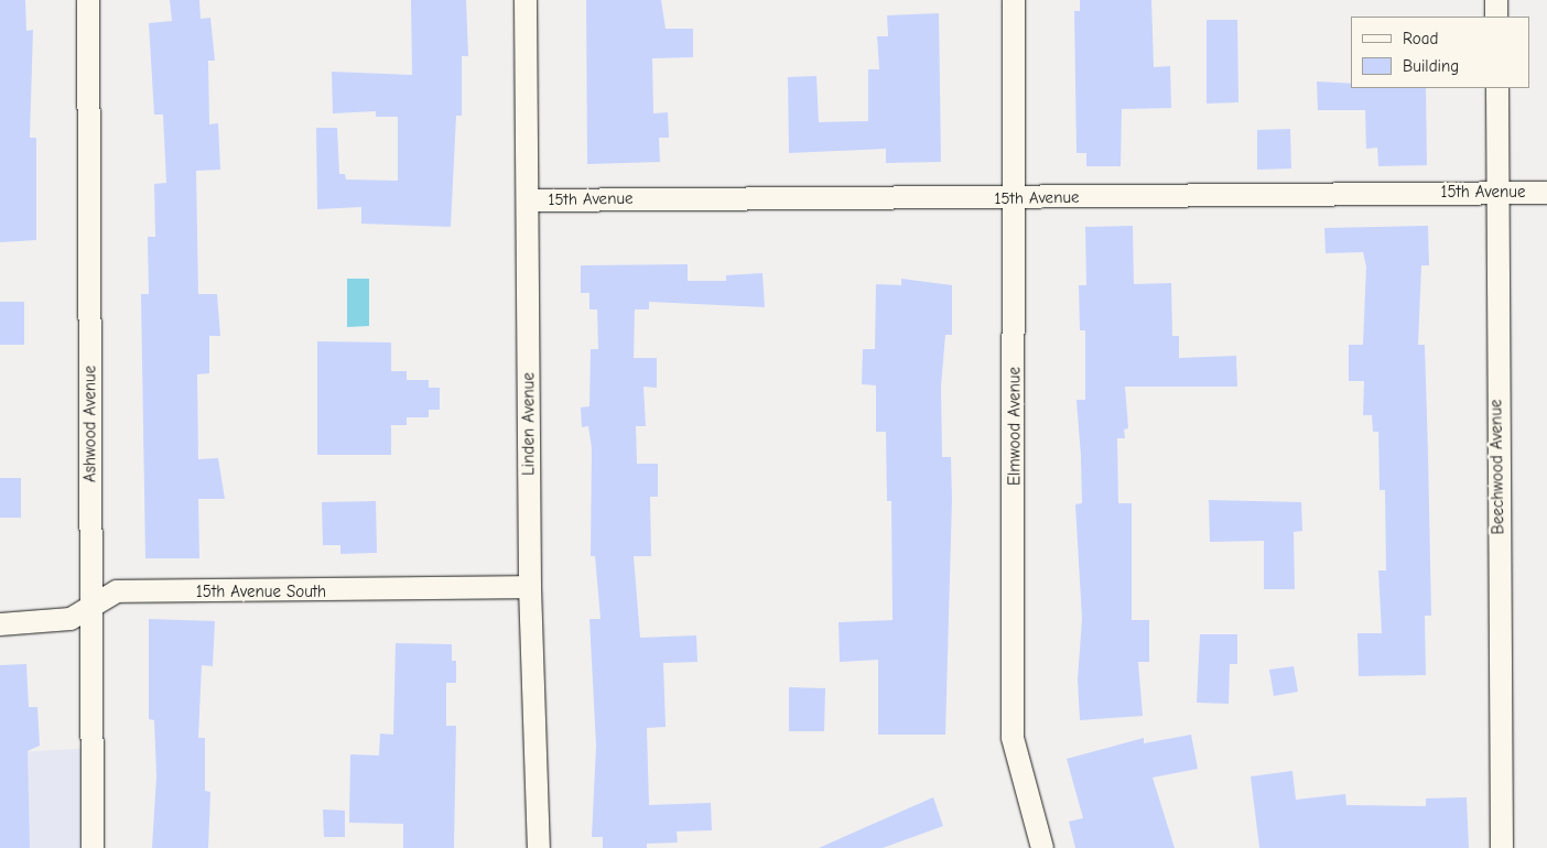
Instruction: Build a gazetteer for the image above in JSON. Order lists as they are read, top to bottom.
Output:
{
  "streets": {
    "street": [
      "15th Avenue",
      "Ashwood Avenue",
      "Linden Avenue",
      "Elmwood Avenue",
      "Beechwood Avenue",
      "15th Avenue South"
    ]
  },
  "crossings": [
    ["15th Avenue", "Linden Avenue"],
    ["15th Avenue", "Elmwood Avenue"],
    ["15th Avenue", "Beechwood Avenue"],
    ["Ashwood Avenue", "15th Avenue South"],
    ["Linden Avenue", "15th Avenue South"]
  ],
  "legend": ["Road", "Building"]
}
